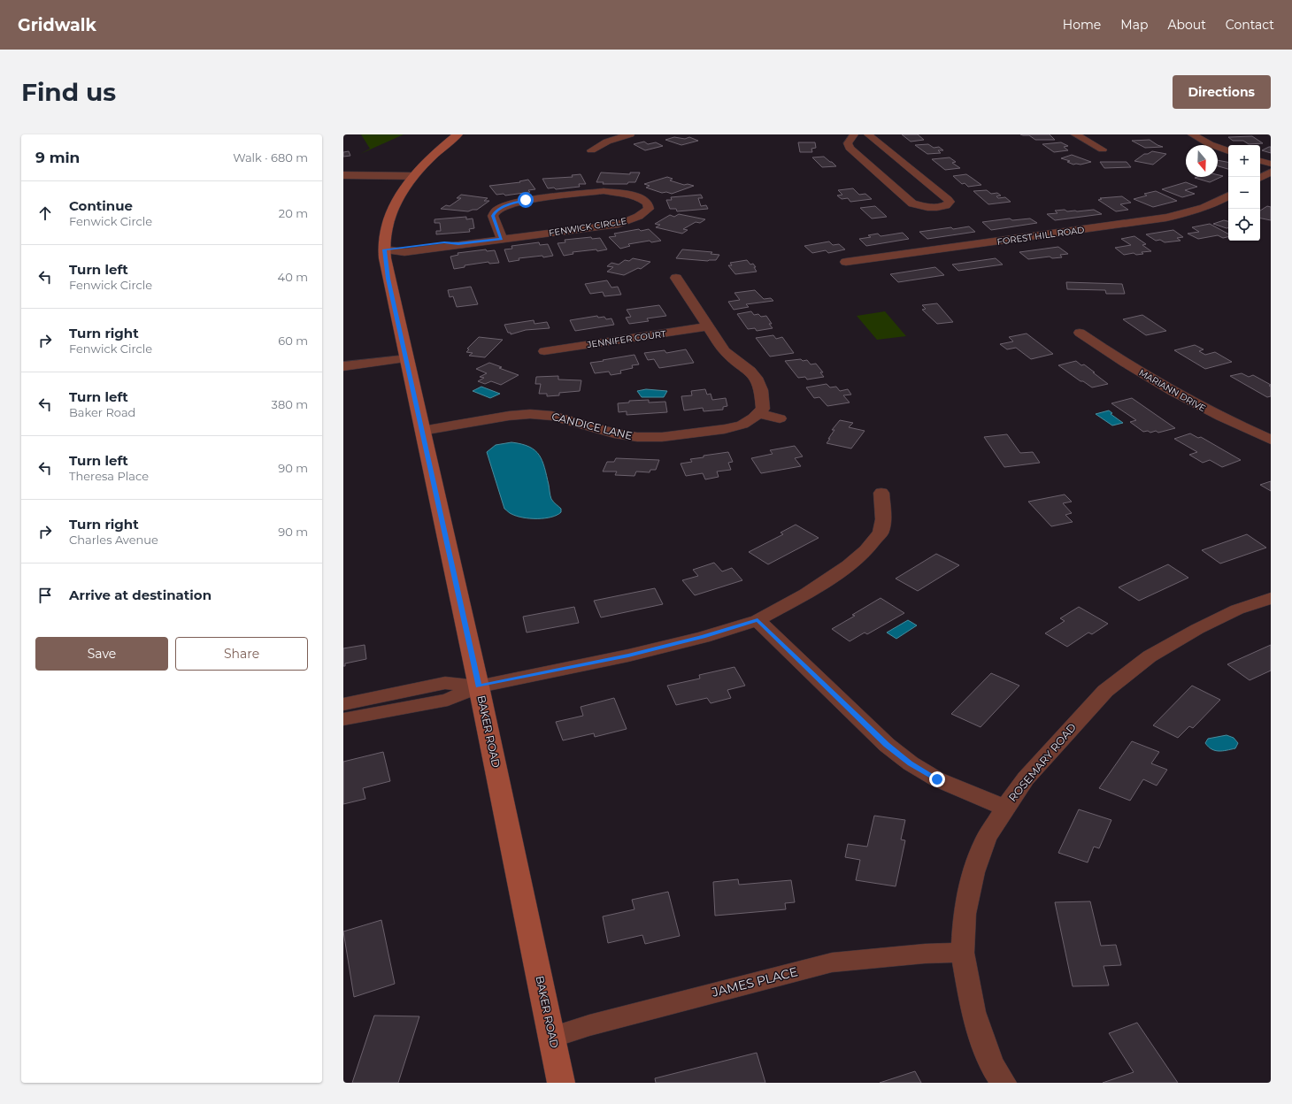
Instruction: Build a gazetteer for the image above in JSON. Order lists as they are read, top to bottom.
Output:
{
  "streets": {
    "main road": ["BAKER ROAD"],
    "street": [
      "FENWICK CIRCLE",
      "FOREST HILL ROAD",
      "JENNIFER COURT",
      "MARIANN DRIVE",
      "CANDICE LANE",
      "ROSEMARY ROAD",
      "JAMES PLACE"
    ]
  },
  "crossings": [
    ["FENWICK CIRCLE", "BAKER ROAD"],
    ["CANDICE LANE", "BAKER ROAD"],
    ["BAKER ROAD", "JAMES PLACE"],
    ["ROSEMARY ROAD", "JAMES PLACE"]
  ],
  "north": "bottom",
  "page": {
    "header": "Gridwalk",
    "nav": [
      "Home",
      "Map",
      "About",
      "Contact"
    ],
    "buttons": [
      "Directions",
      ["Save", "Share"]
    ],
    "title": "Find us",
    "heading": ["9 min", "Walk · 680 m"],
    "map_buttons": ["+", "−"],
    "list": [
      ["Continue", "Fenwick Circle", "20 m"],
      ["Turn left", "Fenwick Circle", "40 m"],
      ["Turn right", "Fenwick Circle", "60 m"],
      ["Turn left", "Baker Road", "380 m"],
      ["Turn left", "Theresa Place", "90 m"],
      ["Turn right", "Charles Avenue", "90 m"],
      "Arrive at destination"
    ]
  }
}
